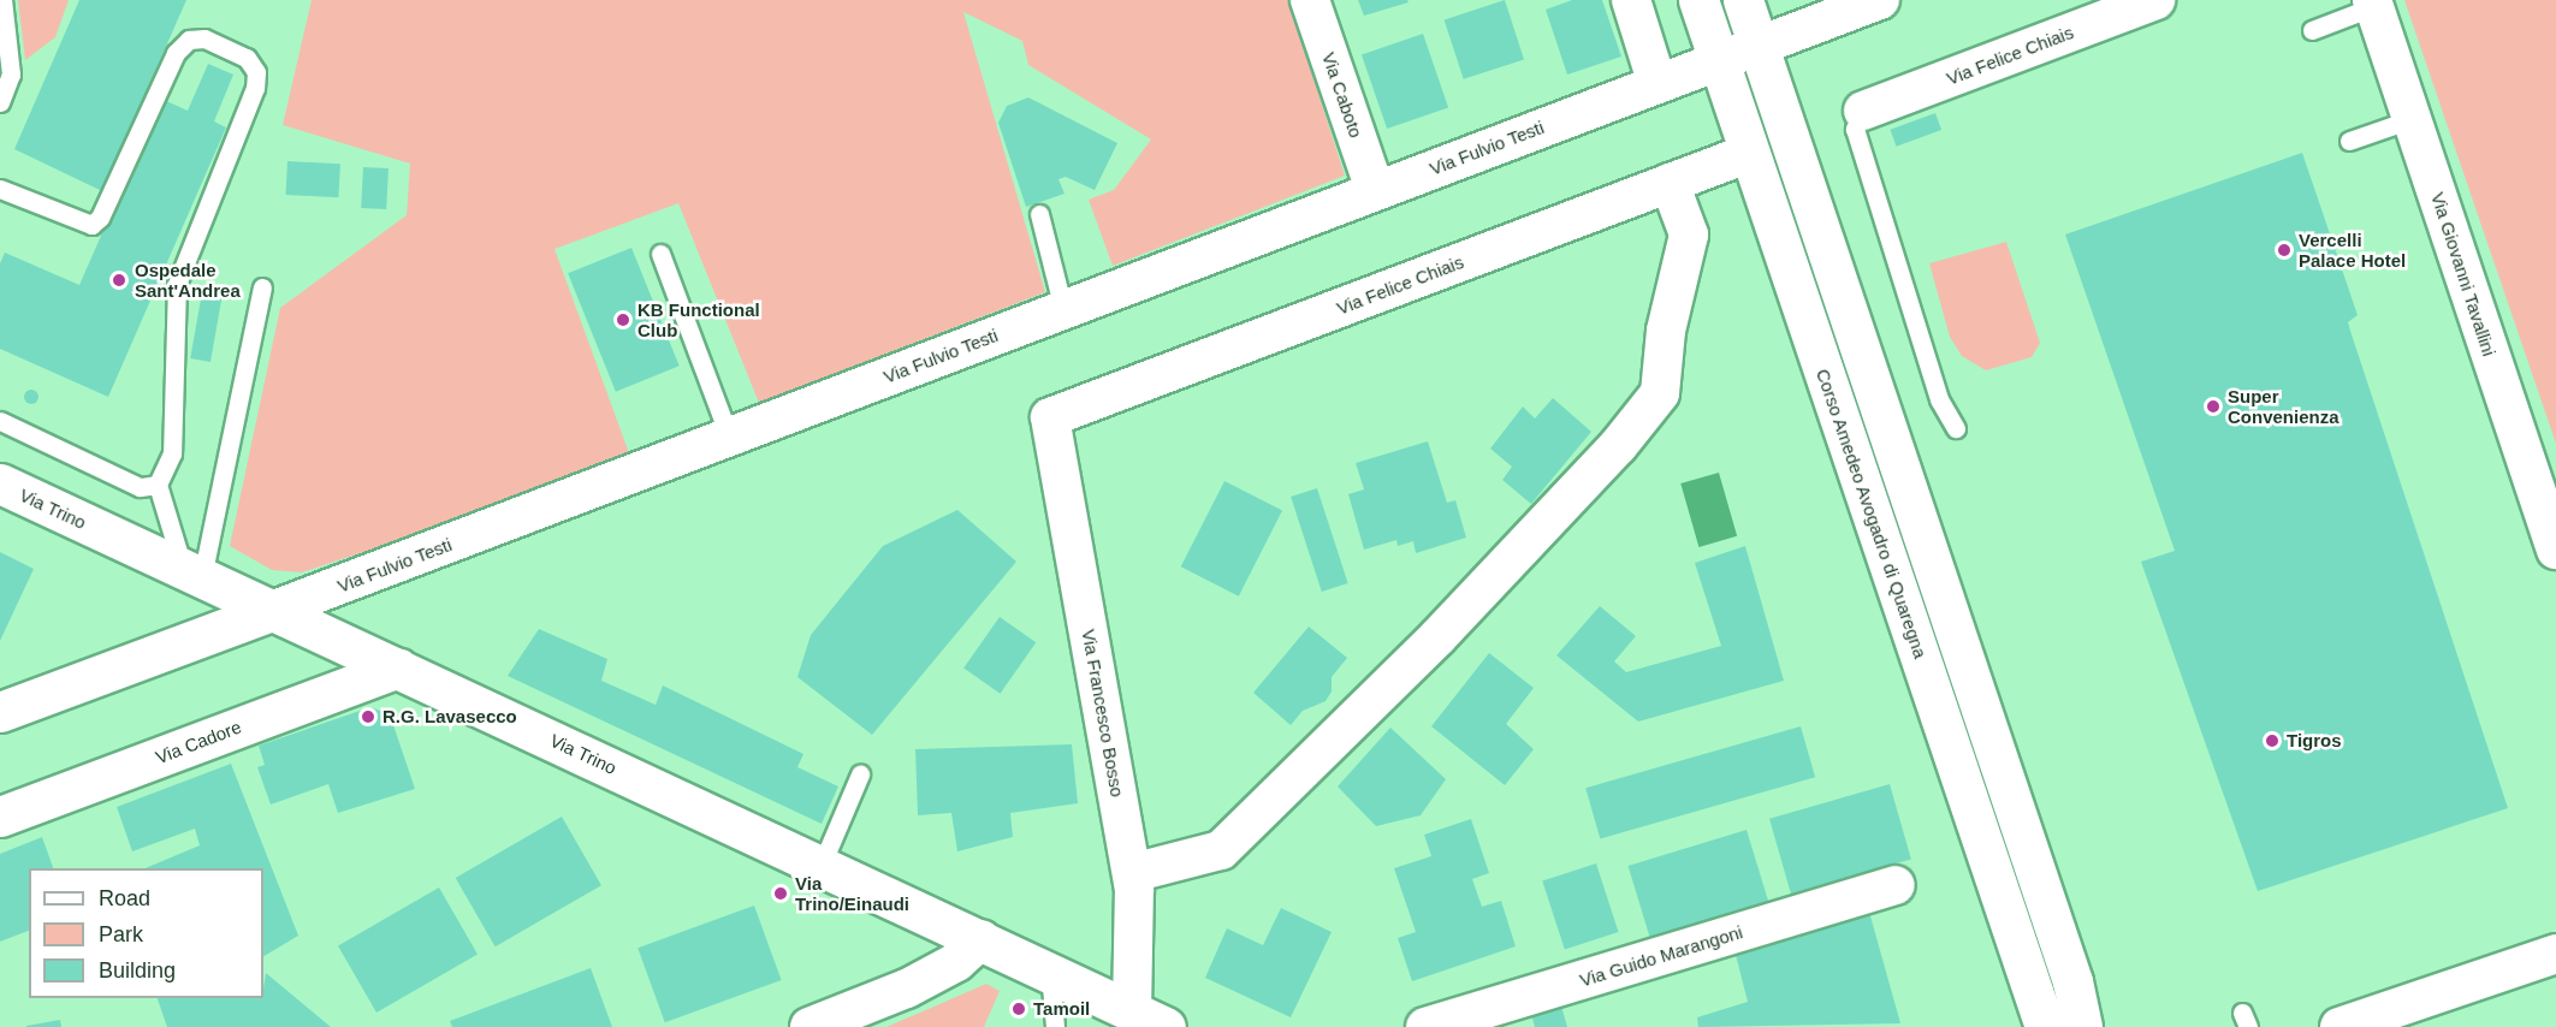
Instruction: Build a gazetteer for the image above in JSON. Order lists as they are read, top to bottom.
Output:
{
  "streets": {
    "main road": [
      "Via Fulvio Testi",
      "Via Trino",
      "Corso Amedeo Avogadro di Quaregna",
      "Via Cadore"
    ],
    "street": [
      "Via Felice Chiais",
      "Via Caboto",
      "Via Giovanni Tavallini",
      "Via Francesco Bosso",
      "Via Guido Marangoni"
    ]
  },
  "crossings": [
    ["Via Felice Chiais", "Corso Amedeo Avogadro di Quaregna"],
    ["Via Felice Chiais", "Via Francesco Bosso"],
    ["Via Caboto", "Via Fulvio Testi"],
    ["Via Fulvio Testi", "Via Trino"],
    ["Via Fulvio Testi", "Corso Amedeo Avogadro di Quaregna"],
    ["Via Trino", "Via Francesco Bosso"],
    ["Via Trino", "Via Cadore"]
  ],
  "places": [
    "Vercelli Palace Hotel",
    "Ospedale Sant'Andrea",
    "KB Functional Club",
    "Super Convenienza",
    "R.G. Lavasecco",
    "Tigros",
    "Via Trino/Einaudi",
    "Tamoil"
  ],
  "legend": ["Road", "Park", "Building"]
}
